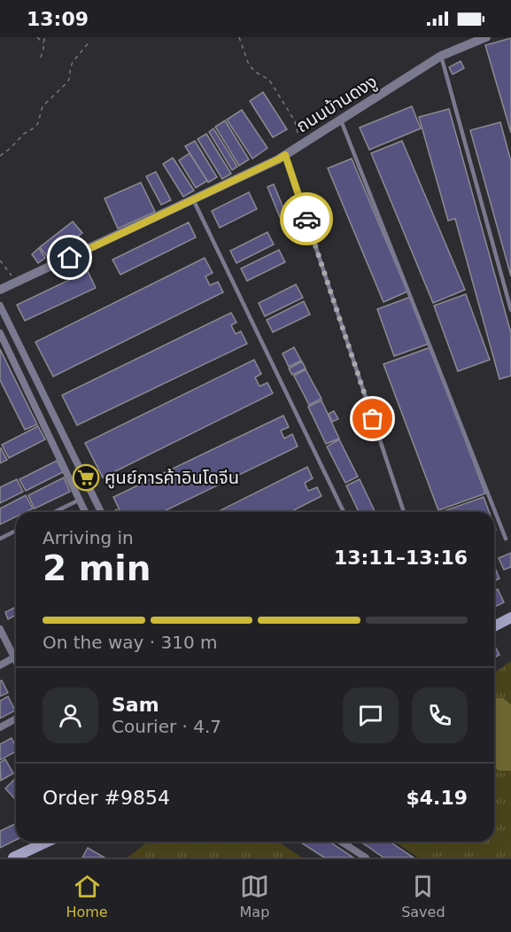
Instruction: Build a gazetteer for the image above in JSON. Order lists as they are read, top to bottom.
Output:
{
  "streets": {
    "street": ["ถนนบ้านดงงู"]
  },
  "places": {
    "supermarket": ["ศูนย์การค้าอินโดจีน"]
  },
  "page": {
    "status": "13:09",
    "heading": ["2 min", "Arriving in", "13:11–13:16"],
    "panel": [
      "Sam",
      "Courier · 4.7",
      "Order #9854",
      "$4.19"
    ],
    "bar": "On the way · 310 m",
    "tabs": ["Home", "Map", "Saved"]
  }
}
